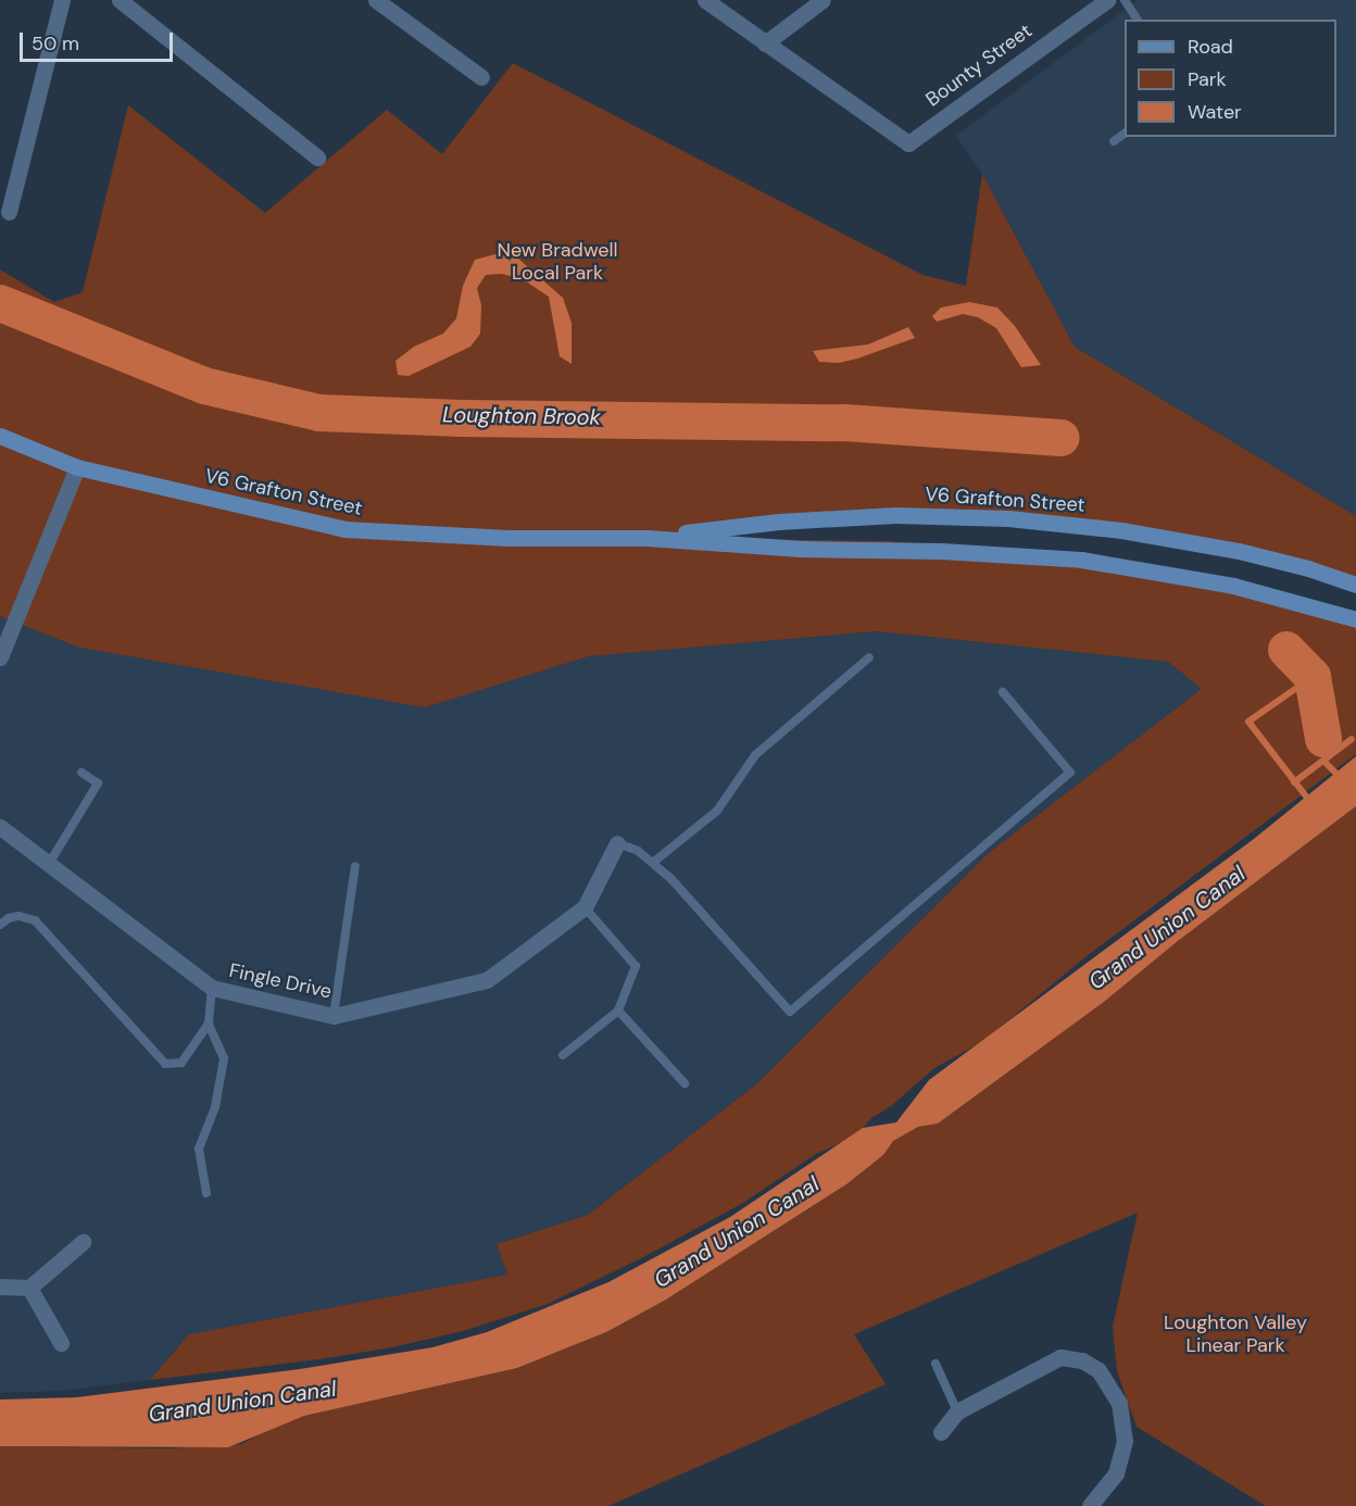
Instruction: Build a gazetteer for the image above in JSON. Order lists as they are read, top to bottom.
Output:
{
  "streets": {
    "street": ["Bounty Street", "V6 Grafton Street", "Fingle Drive"]
  },
  "water": ["Loughton Brook", "Grand Union Canal"],
  "parks": ["New Bradwell Local Park", "Loughton Valley Linear Park"],
  "legend": ["Road", "Park", "Water"],
  "scale_bar": "50 m"
}
